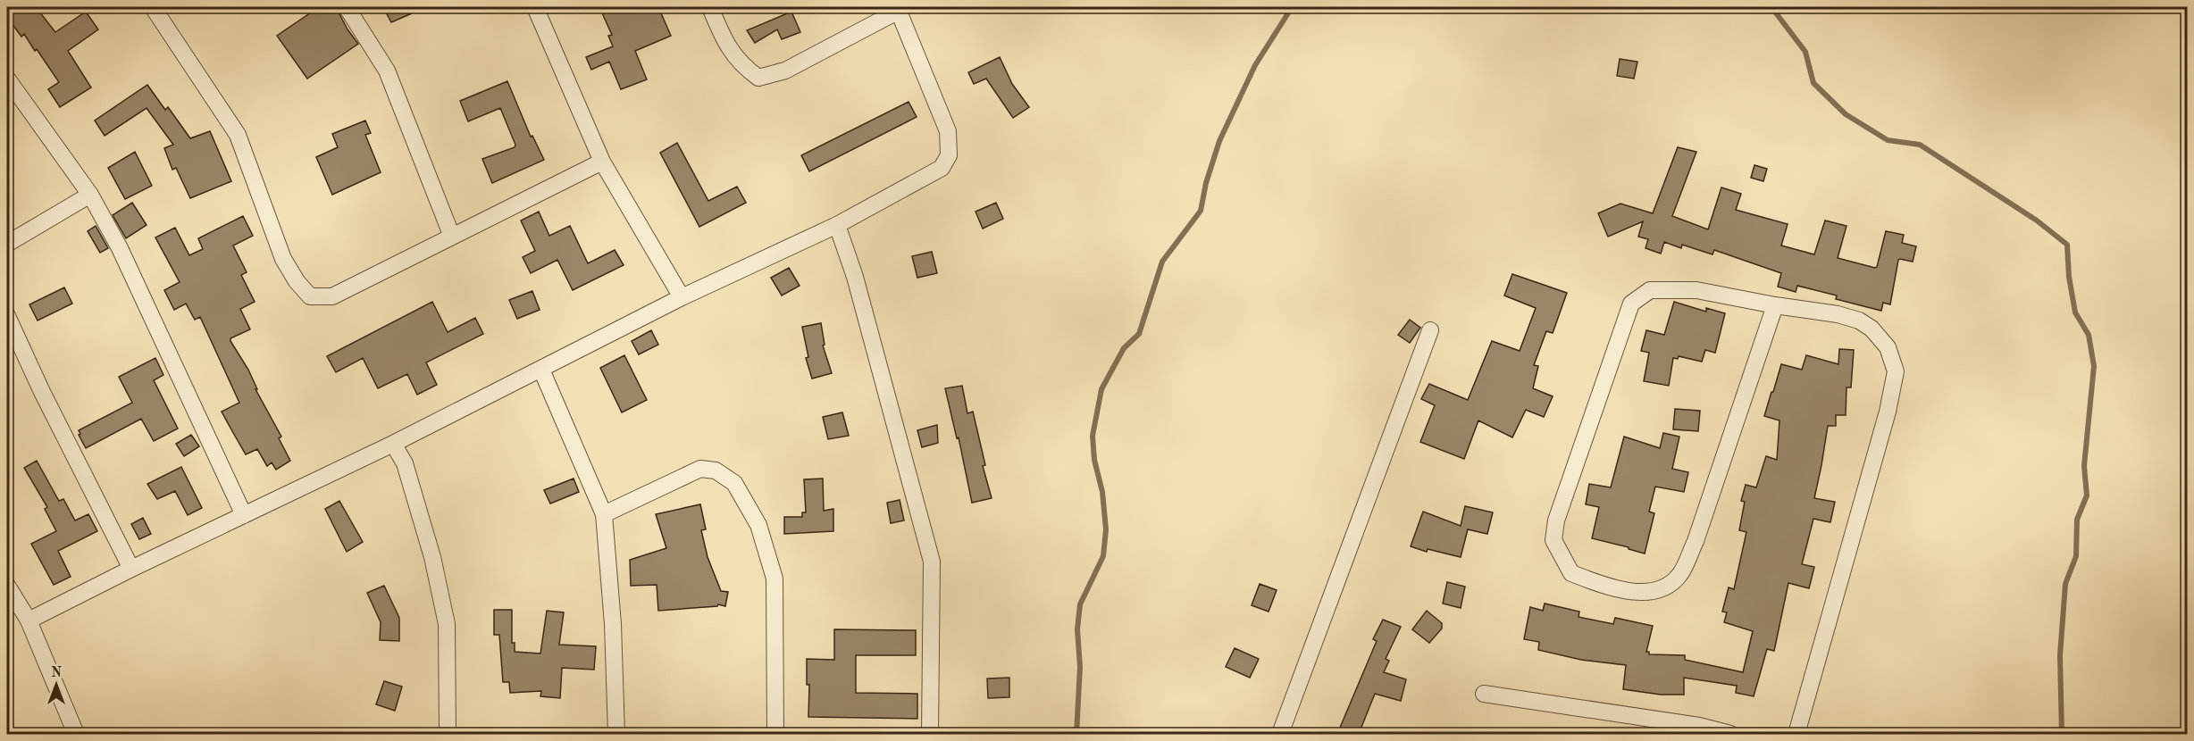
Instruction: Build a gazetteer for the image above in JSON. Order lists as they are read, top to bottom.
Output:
{
  "north": "top"
}
